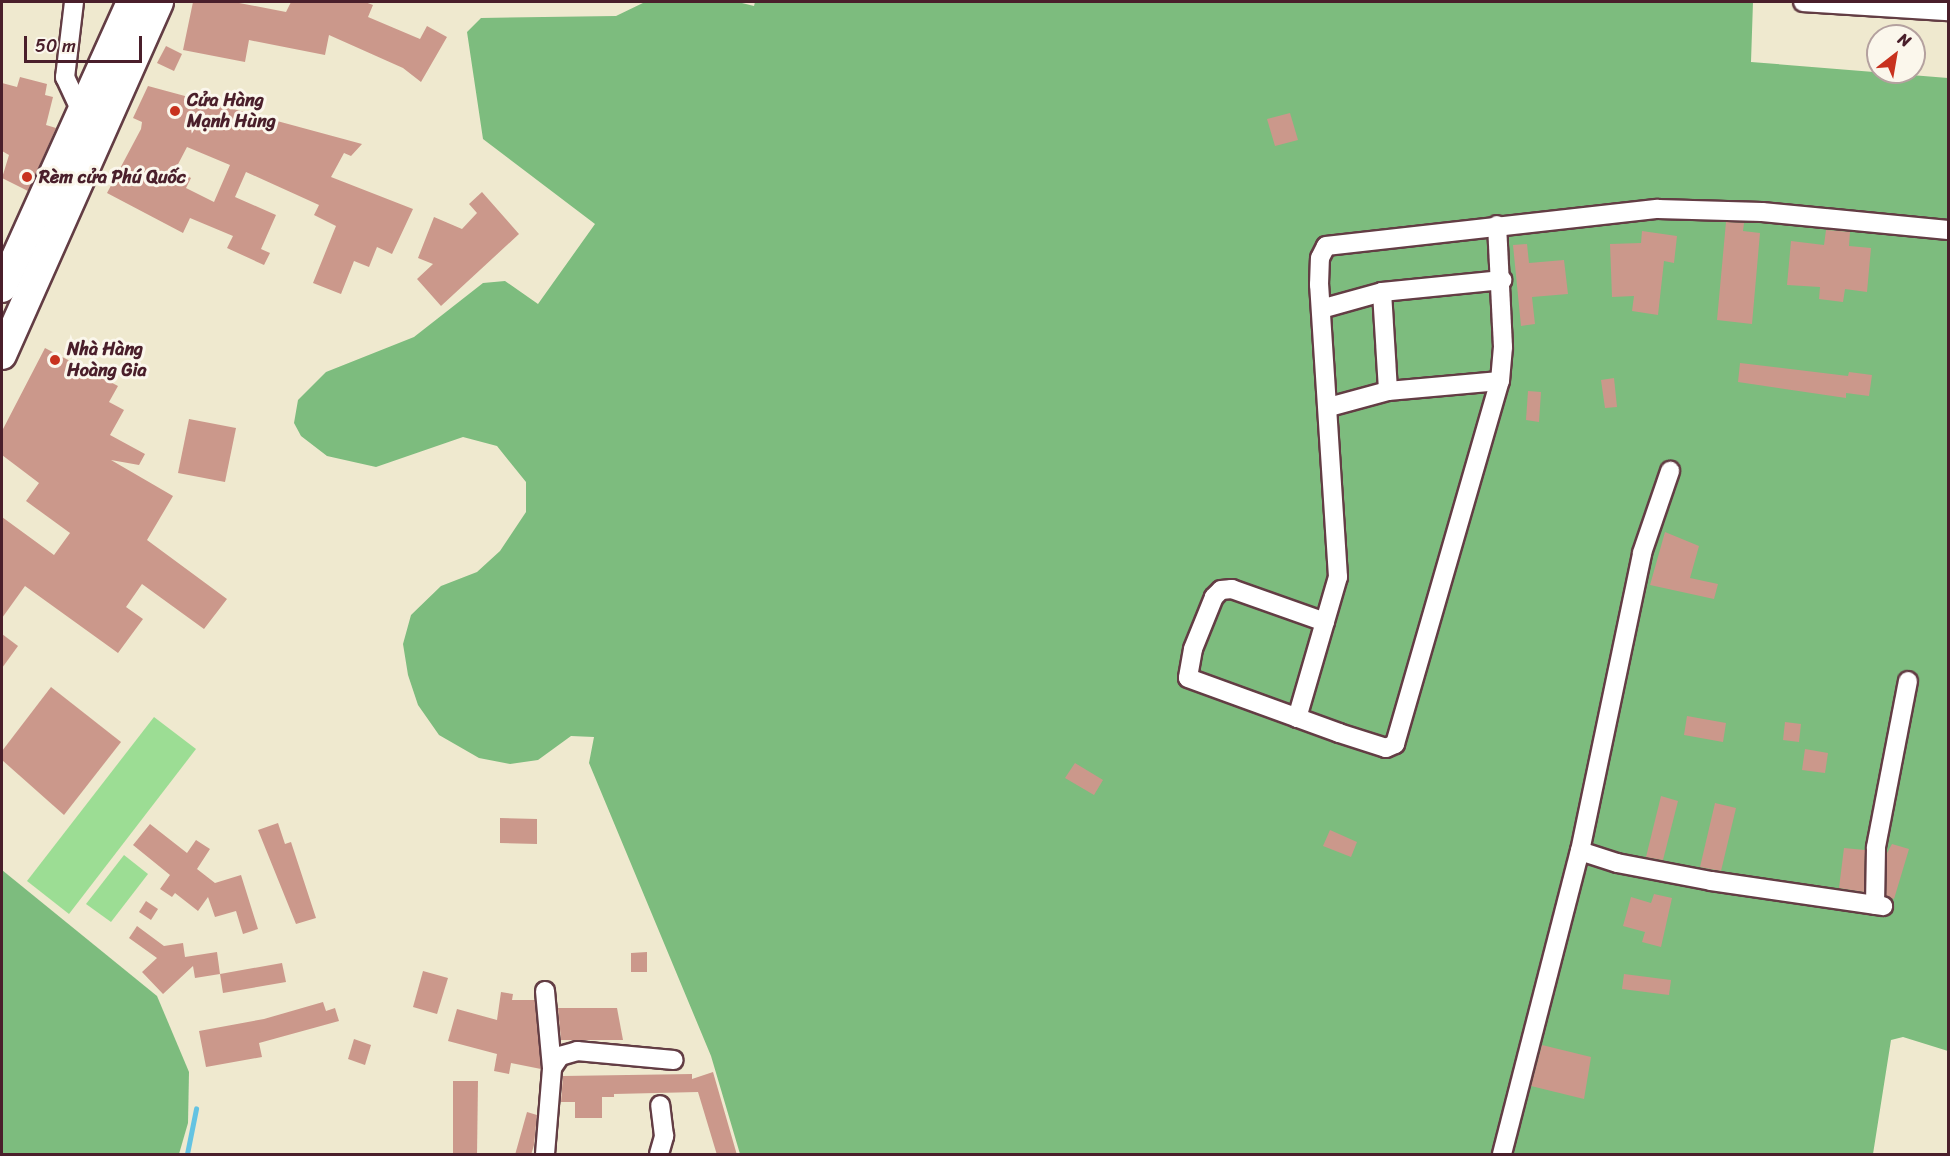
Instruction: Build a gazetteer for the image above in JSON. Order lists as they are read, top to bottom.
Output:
{
  "places": ["Cửa Hàng Mạnh Hùng", "Rèm cửa Phú Quốc", "Nhà Hàng Hoàng Gia"],
  "scale_bar": "50 m",
  "north": "top right"
}
